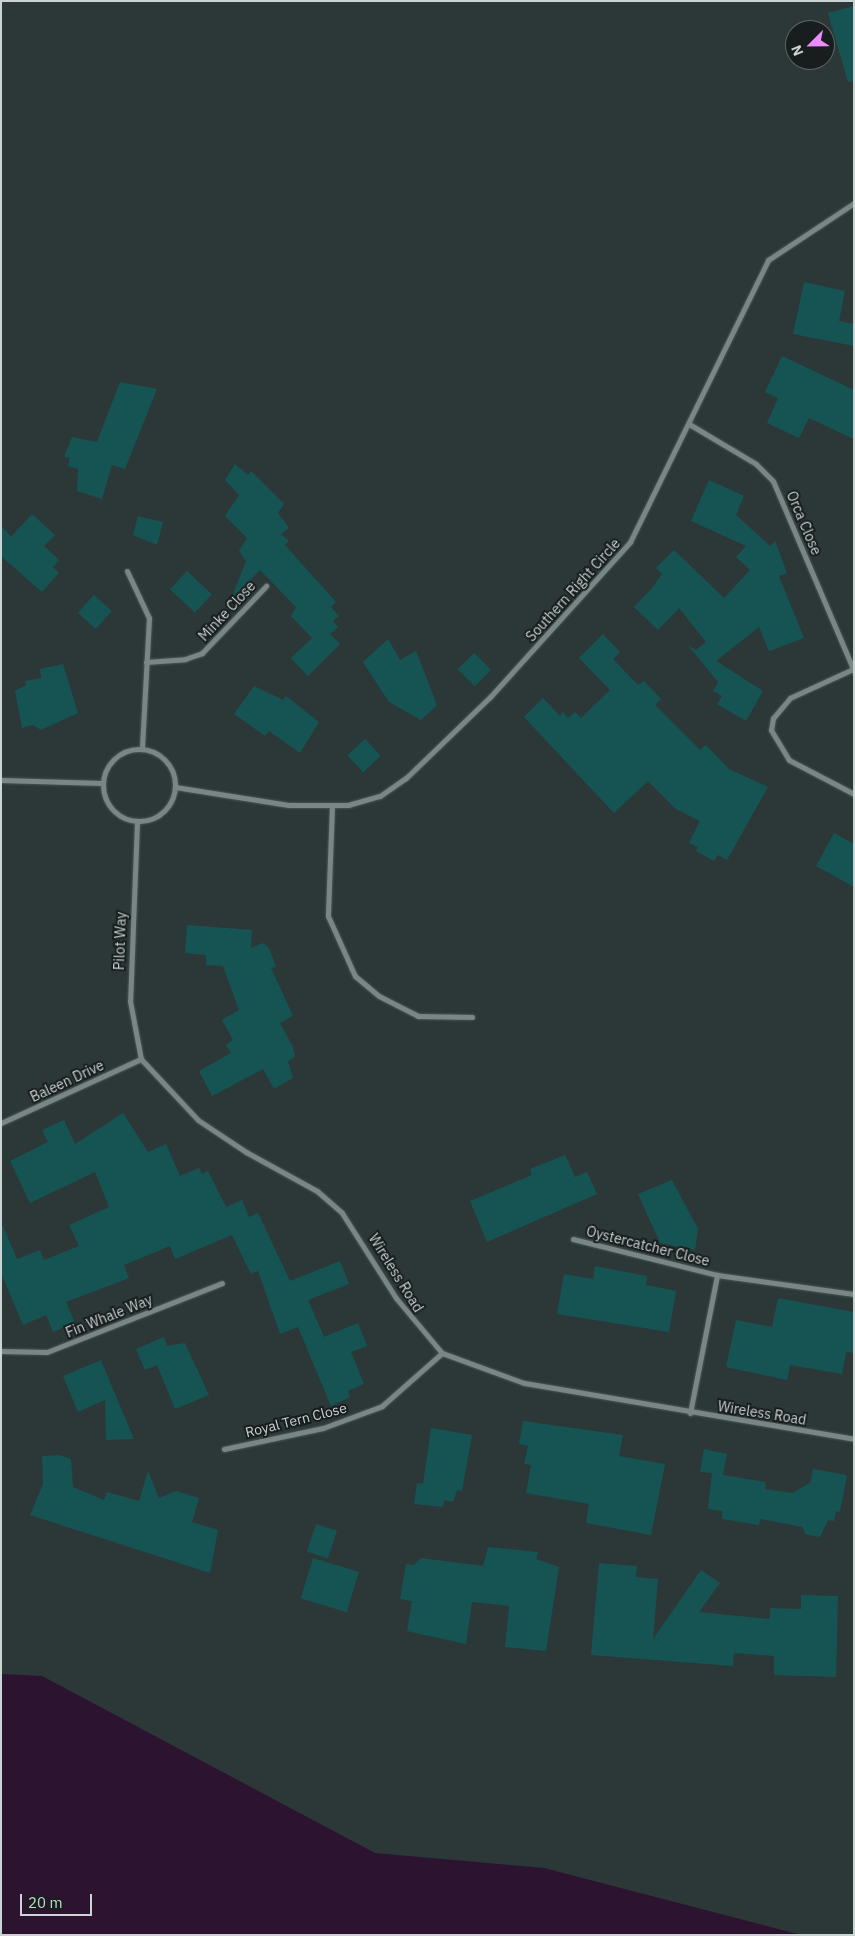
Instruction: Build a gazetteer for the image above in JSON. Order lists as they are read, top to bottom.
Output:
{
  "streets": {
    "street": [
      "Orca Close",
      "Southern Right Circle",
      "Minke Close",
      "Pilot Way",
      "Baleen Drive",
      "Oystercatcher Close",
      "Wireless Road",
      "Fin Whale Way",
      "Royal Tern Close"
    ]
  },
  "crossings": [
    ["Orca Close", "Southern Right Circle"],
    ["Southern Right Circle", "Pilot Way"],
    ["Pilot Way", "Baleen Drive"],
    ["Pilot Way", "Wireless Road"],
    ["Baleen Drive", "Wireless Road"],
    ["Oystercatcher Close", "Wireless Road"],
    ["Wireless Road", "Royal Tern Close"]
  ],
  "scale_bar": "20 m",
  "north": "bottom left"
}
